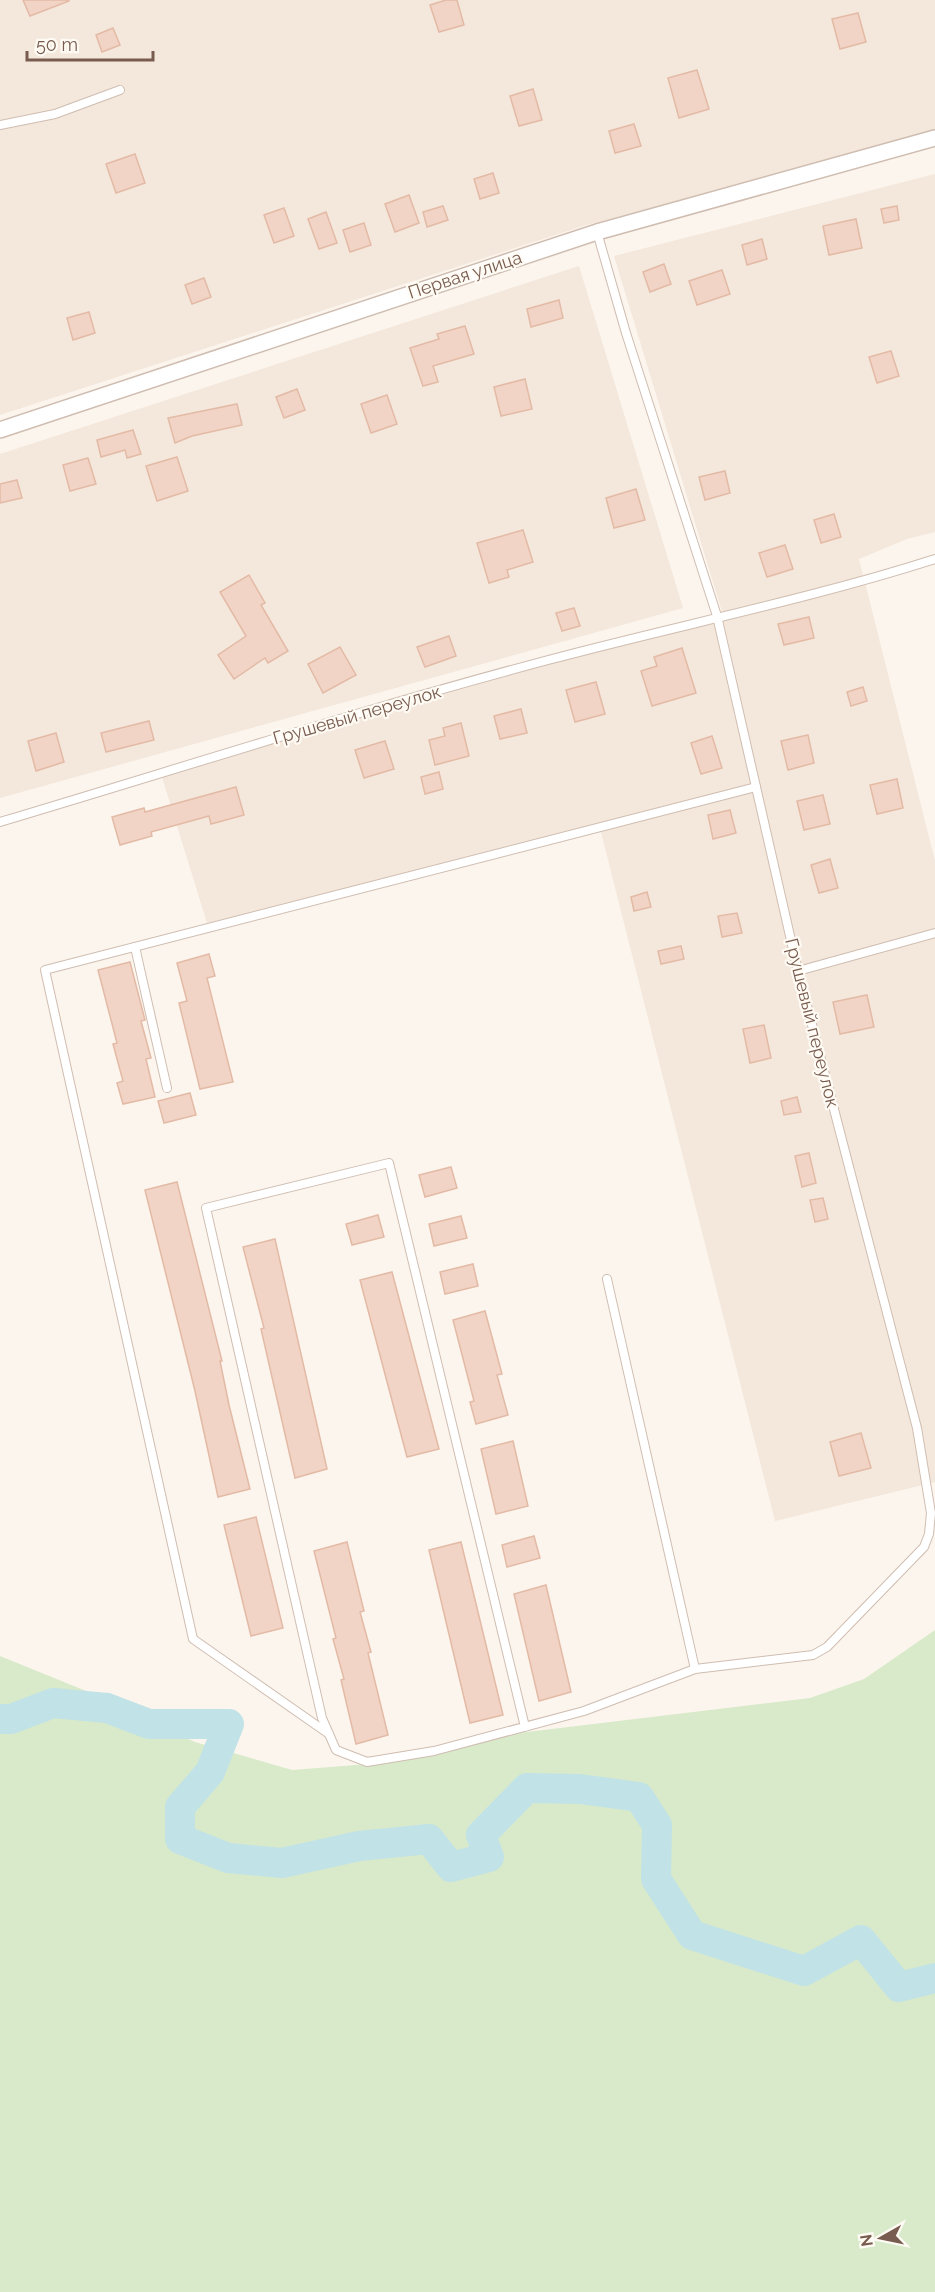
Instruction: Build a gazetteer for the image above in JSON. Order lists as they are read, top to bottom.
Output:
{
  "streets": {
    "street": ["Первая улица"],
    "lane": ["Грушевый переулок"]
  },
  "crossings": [
    ["Первая улица", "Грушевый переулок"]
  ],
  "scale_bar": "50 m",
  "north": "left"
}
